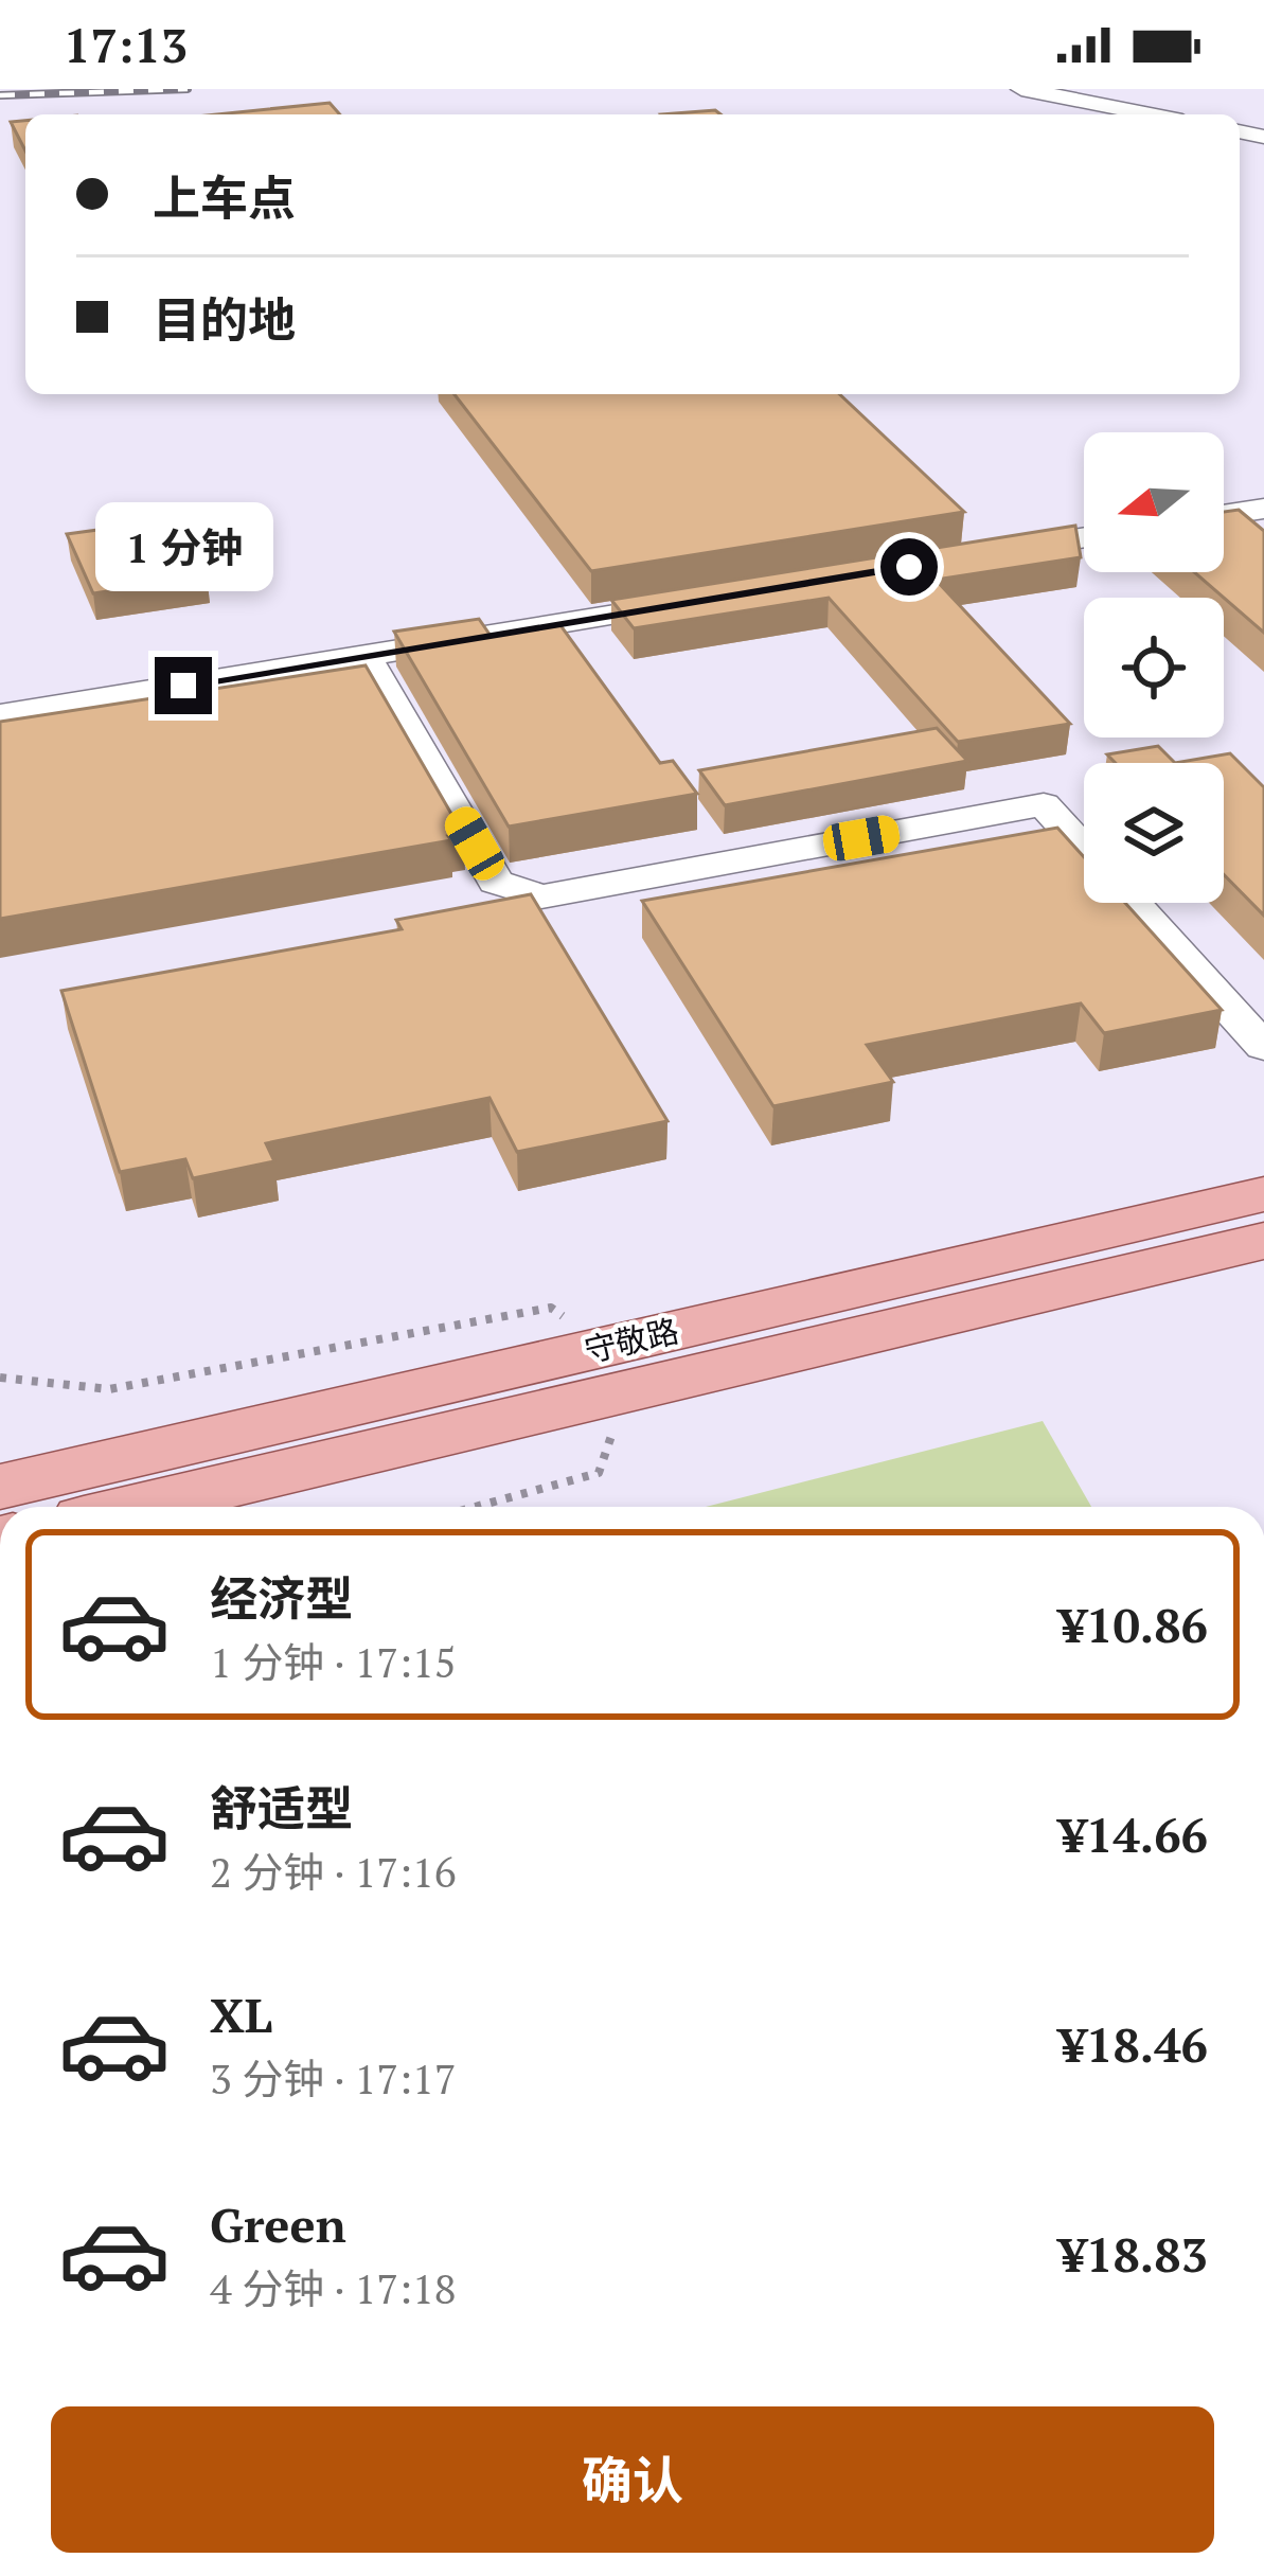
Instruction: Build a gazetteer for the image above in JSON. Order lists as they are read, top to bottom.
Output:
{
  "streets": {
    "main road": ["守敬路"]
  },
  "north": "left",
  "page": {
    "status": "17:13",
    "banner": ["上车点", "目的地"],
    "bubble": "1 分钟",
    "list": [
      {
        "name": "经济型",
        "note": "1 分钟 · 17:15",
        "value": "¥10.86"
      },
      {
        "name": "舒适型",
        "note": "2 分钟 · 17:16",
        "value": "¥14.66"
      },
      {
        "name": "XL",
        "note": "3 分钟 · 17:17",
        "value": "¥18.46"
      },
      {
        "name": "Green",
        "note": "4 分钟 · 17:18",
        "value": "¥18.83"
      }
    ],
    "buttons": "确认"
  }
}
